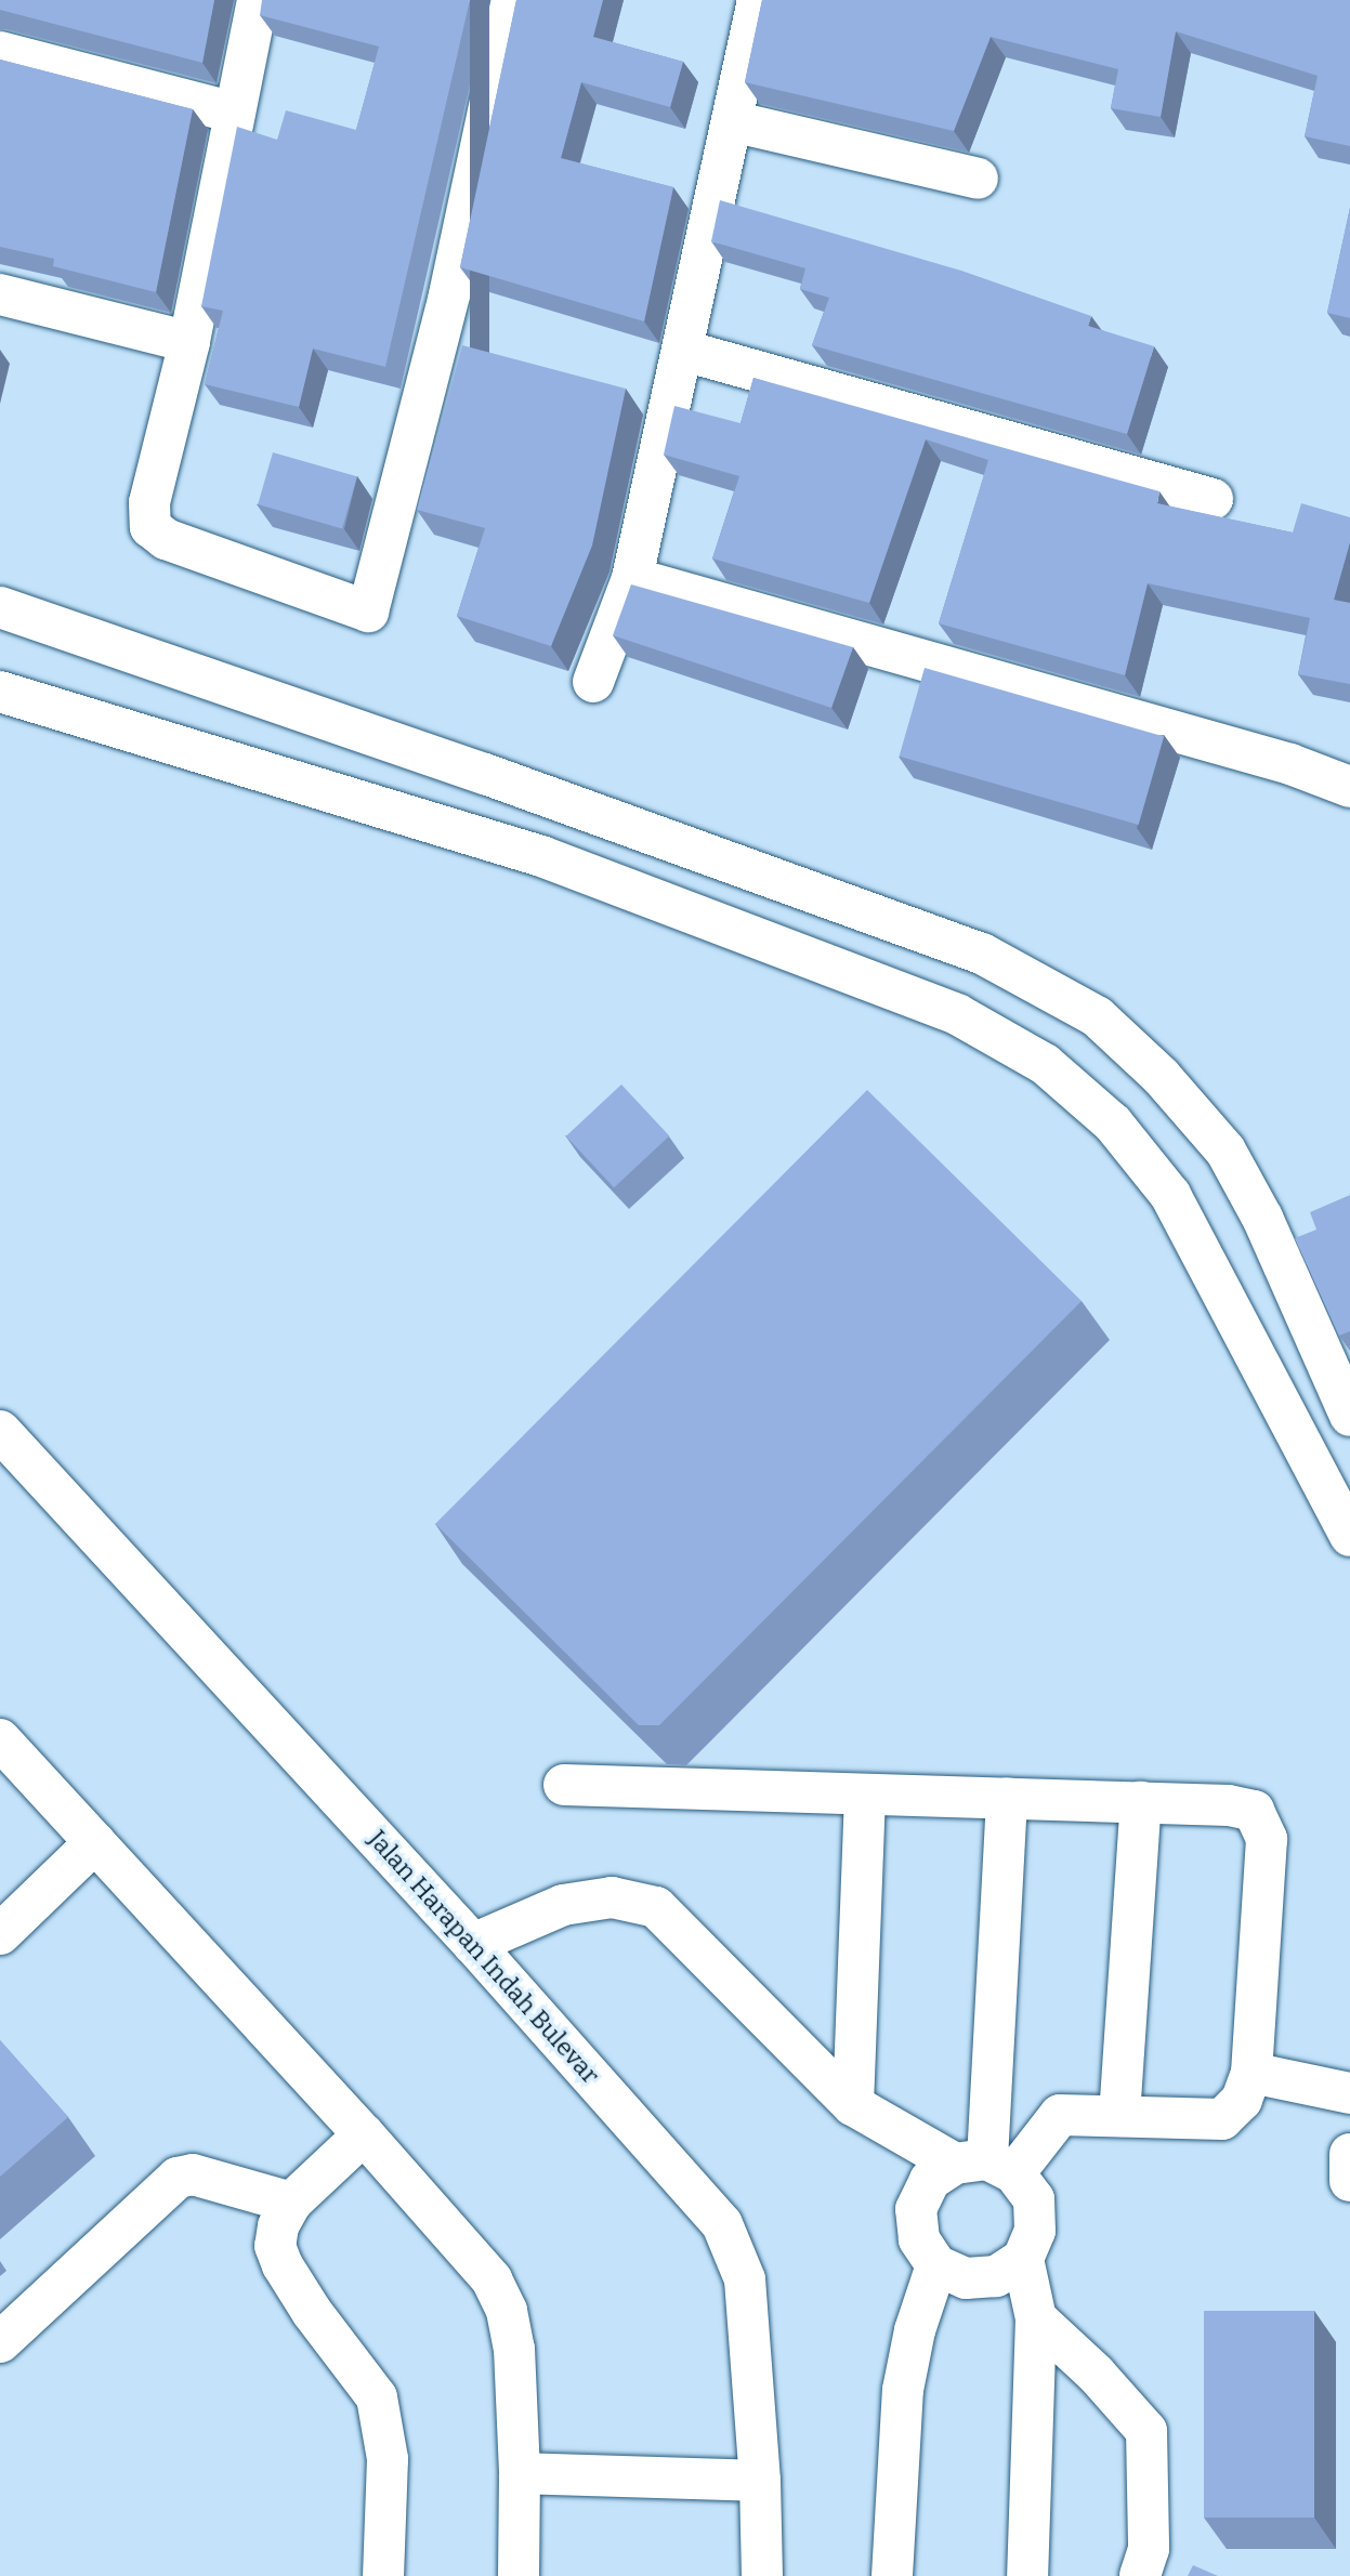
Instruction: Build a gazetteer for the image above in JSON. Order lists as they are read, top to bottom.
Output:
{
  "streets": {
    "street": ["Jalan Harapan Indah Bulevar"]
  }
}
